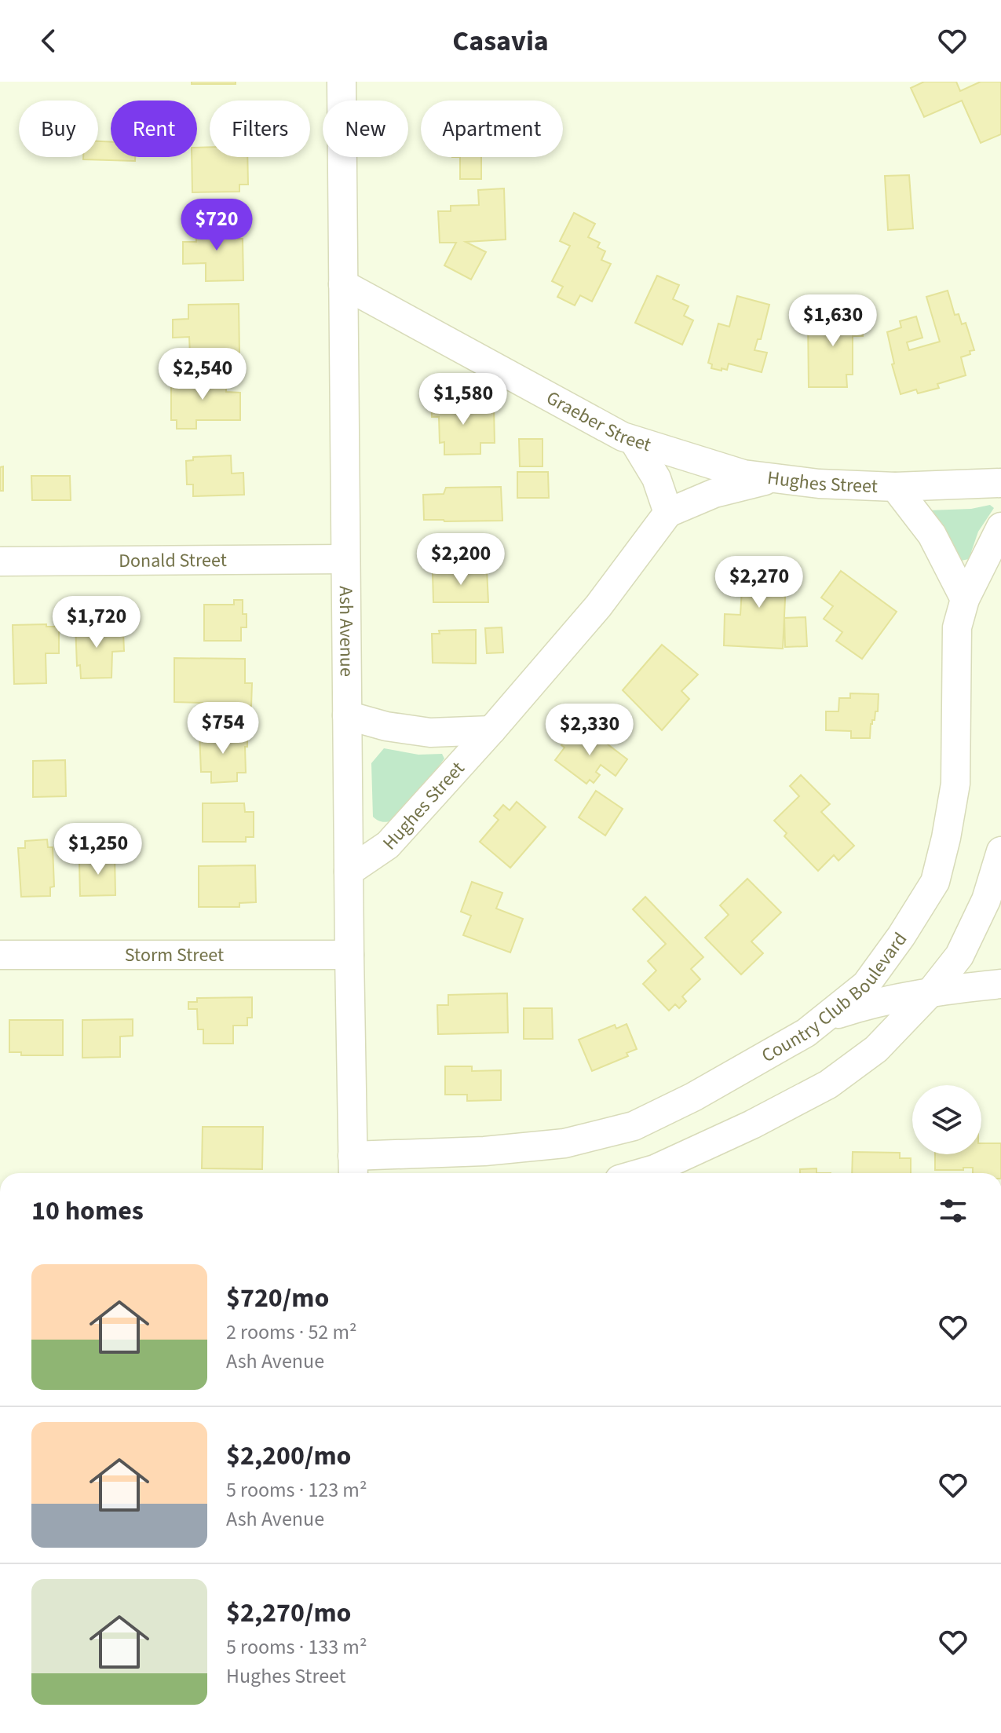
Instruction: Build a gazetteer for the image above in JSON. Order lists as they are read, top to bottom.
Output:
{
  "streets": {
    "street": [
      "Graeber Street",
      "Hughes Street",
      "Donald Street",
      "Ash Avenue",
      "Storm Street",
      "Country Club Boulevard"
    ]
  },
  "crossings": [
    ["Graeber Street", "Hughes Street"],
    ["Graeber Street", "Ash Avenue"],
    ["Hughes Street", "Ash Avenue"],
    ["Hughes Street", "Country Club Boulevard"],
    ["Donald Street", "Ash Avenue"],
    ["Ash Avenue", "Storm Street"],
    ["Ash Avenue", "Country Club Boulevard"]
  ],
  "page": {
    "header": "Casavia",
    "chip": [
      "Buy",
      "Rent",
      "Filters",
      "New",
      "Apartment"
    ],
    "price": [
      "$720",
      "$1,630",
      "$2,540",
      "$1,580",
      "$2,200",
      "$2,270",
      "$1,720",
      "$754",
      "$2,330",
      "$1,250"
    ],
    "heading": "10 homes",
    "list": [
      {
        "name": "$720/mo",
        "note": "2 rooms · 52 m² · Ash Avenue"
      },
      {
        "name": "$2,200/mo",
        "note": "5 rooms · 123 m² · Ash Avenue"
      },
      {
        "name": "$2,270/mo",
        "note": "5 rooms · 133 m² · Hughes Street"
      }
    ]
  }
}
